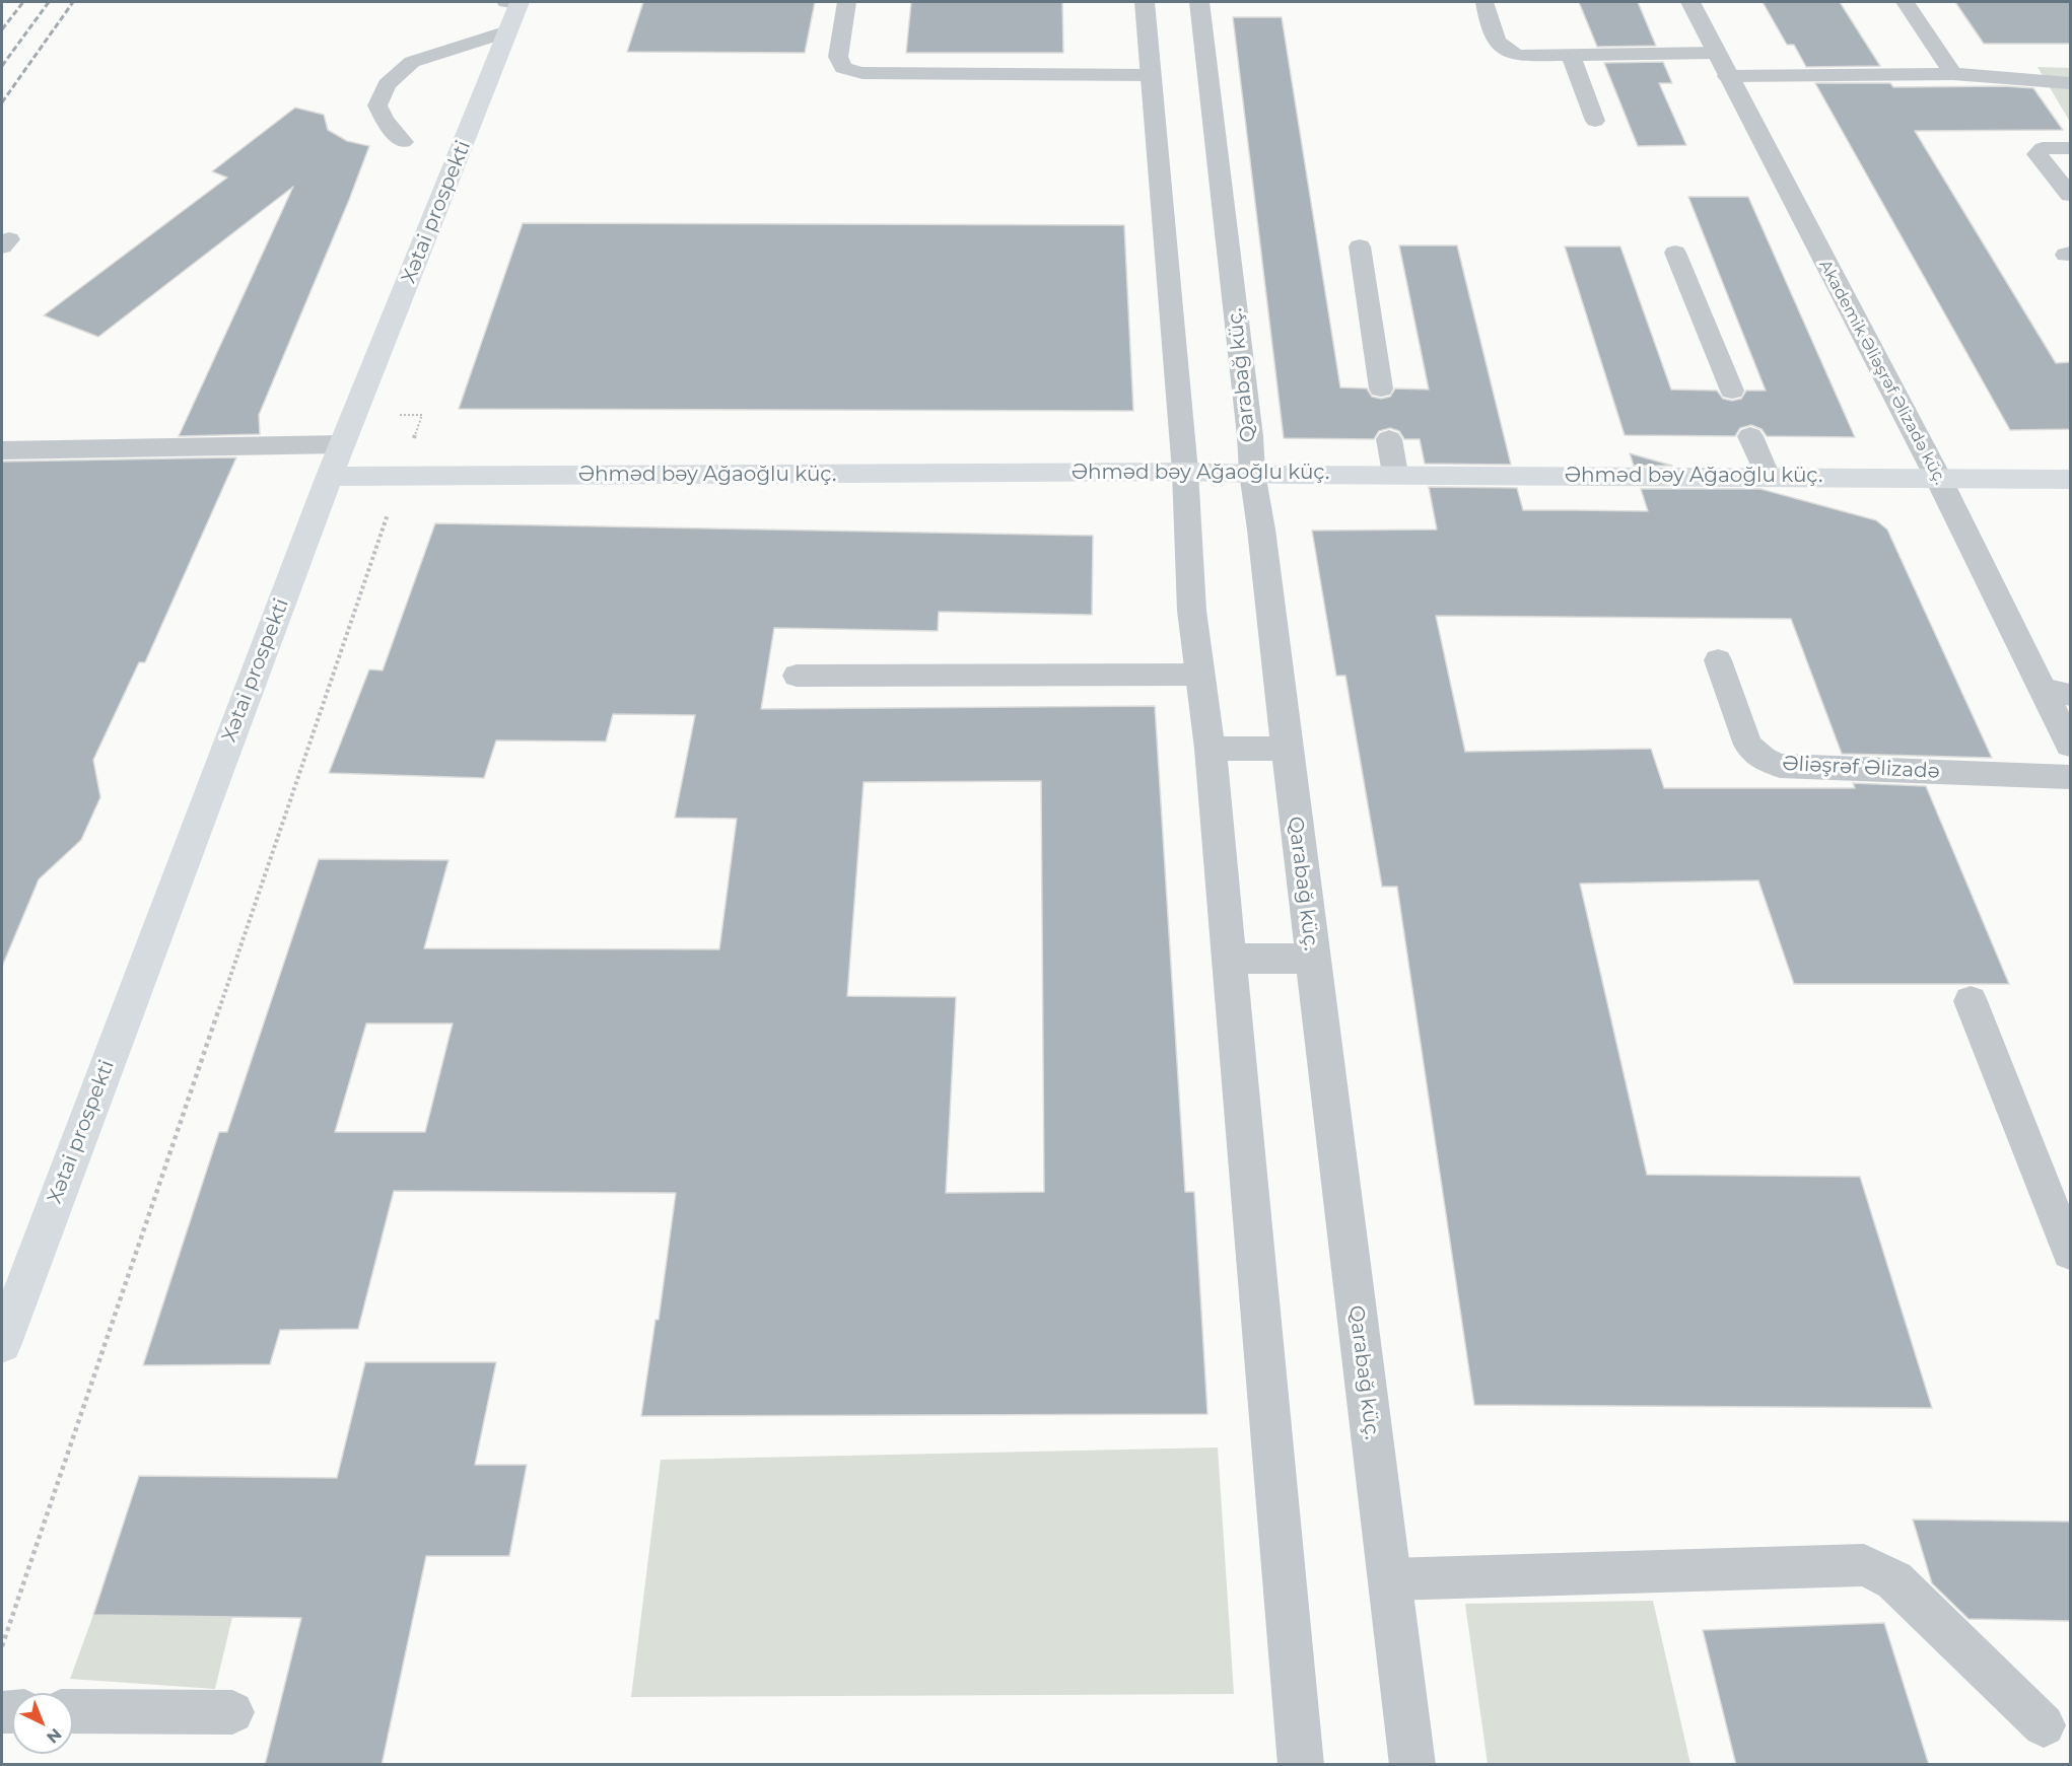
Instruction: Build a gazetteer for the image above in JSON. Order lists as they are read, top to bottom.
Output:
{
  "streets": {
    "main road": ["Xətai prospekti", "Əhməd bəy Ağaoğlu küç."],
    "street": ["Akademik Əliəşrəf Əlizadə küç.", "Qarabağ küç."],
    "lane": ["Əliəşrəf Əlizadə"]
  },
  "crossings": [
    ["Xətai prospekti", "Əhməd bəy Ağaoğlu küç."],
    ["Akademik Əliəşrəf Əlizadə küç.", "Əhməd bəy Ağaoğlu küç."],
    ["Qarabağ küç.", "Əhməd bəy Ağaoğlu küç."]
  ],
  "north": "bottom right"
}
